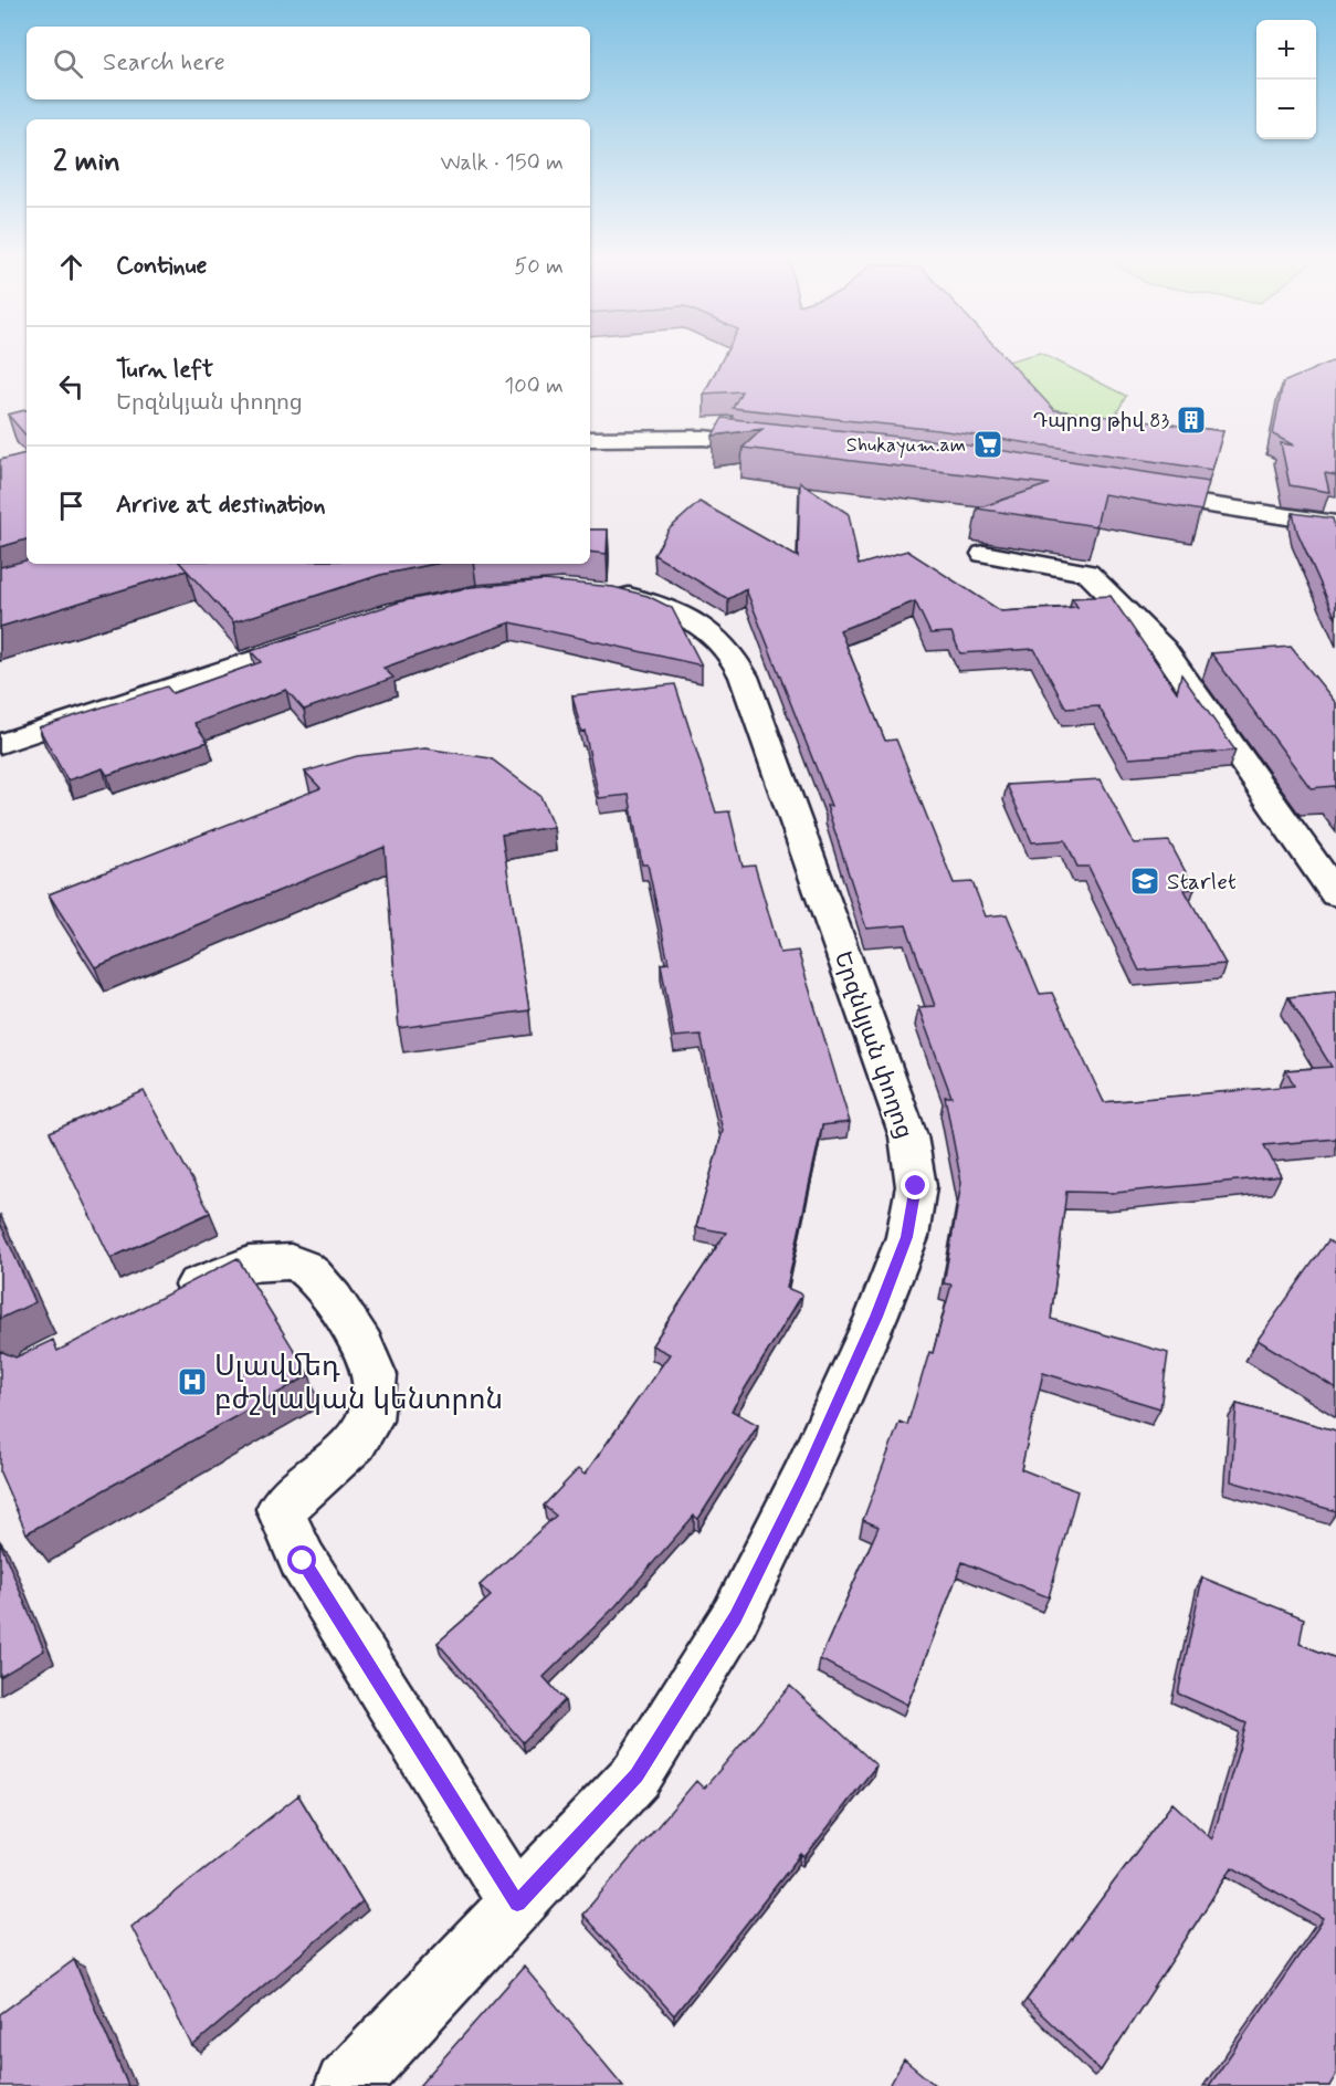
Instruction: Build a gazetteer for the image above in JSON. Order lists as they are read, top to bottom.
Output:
{
  "streets": {
    "street": ["Երզնկյան փողոց"]
  },
  "places": {
    "building": ["Դպրոց թիվ 83"],
    "supermarket": ["Shukayum.am"],
    "school or university": ["Starlet"],
    "hospital": ["Սլավմեդ բժշկական կենտրոն"]
  },
  "page": {
    "map_buttons": ["+", "−"],
    "search": "Search here",
    "heading": ["2 min", "Walk · 150 m"],
    "list": [
      ["Continue", "50 m"],
      ["Turn left", "Երզնկյան փողոց", "100 m"],
      "Arrive at destination"
    ]
  }
}
